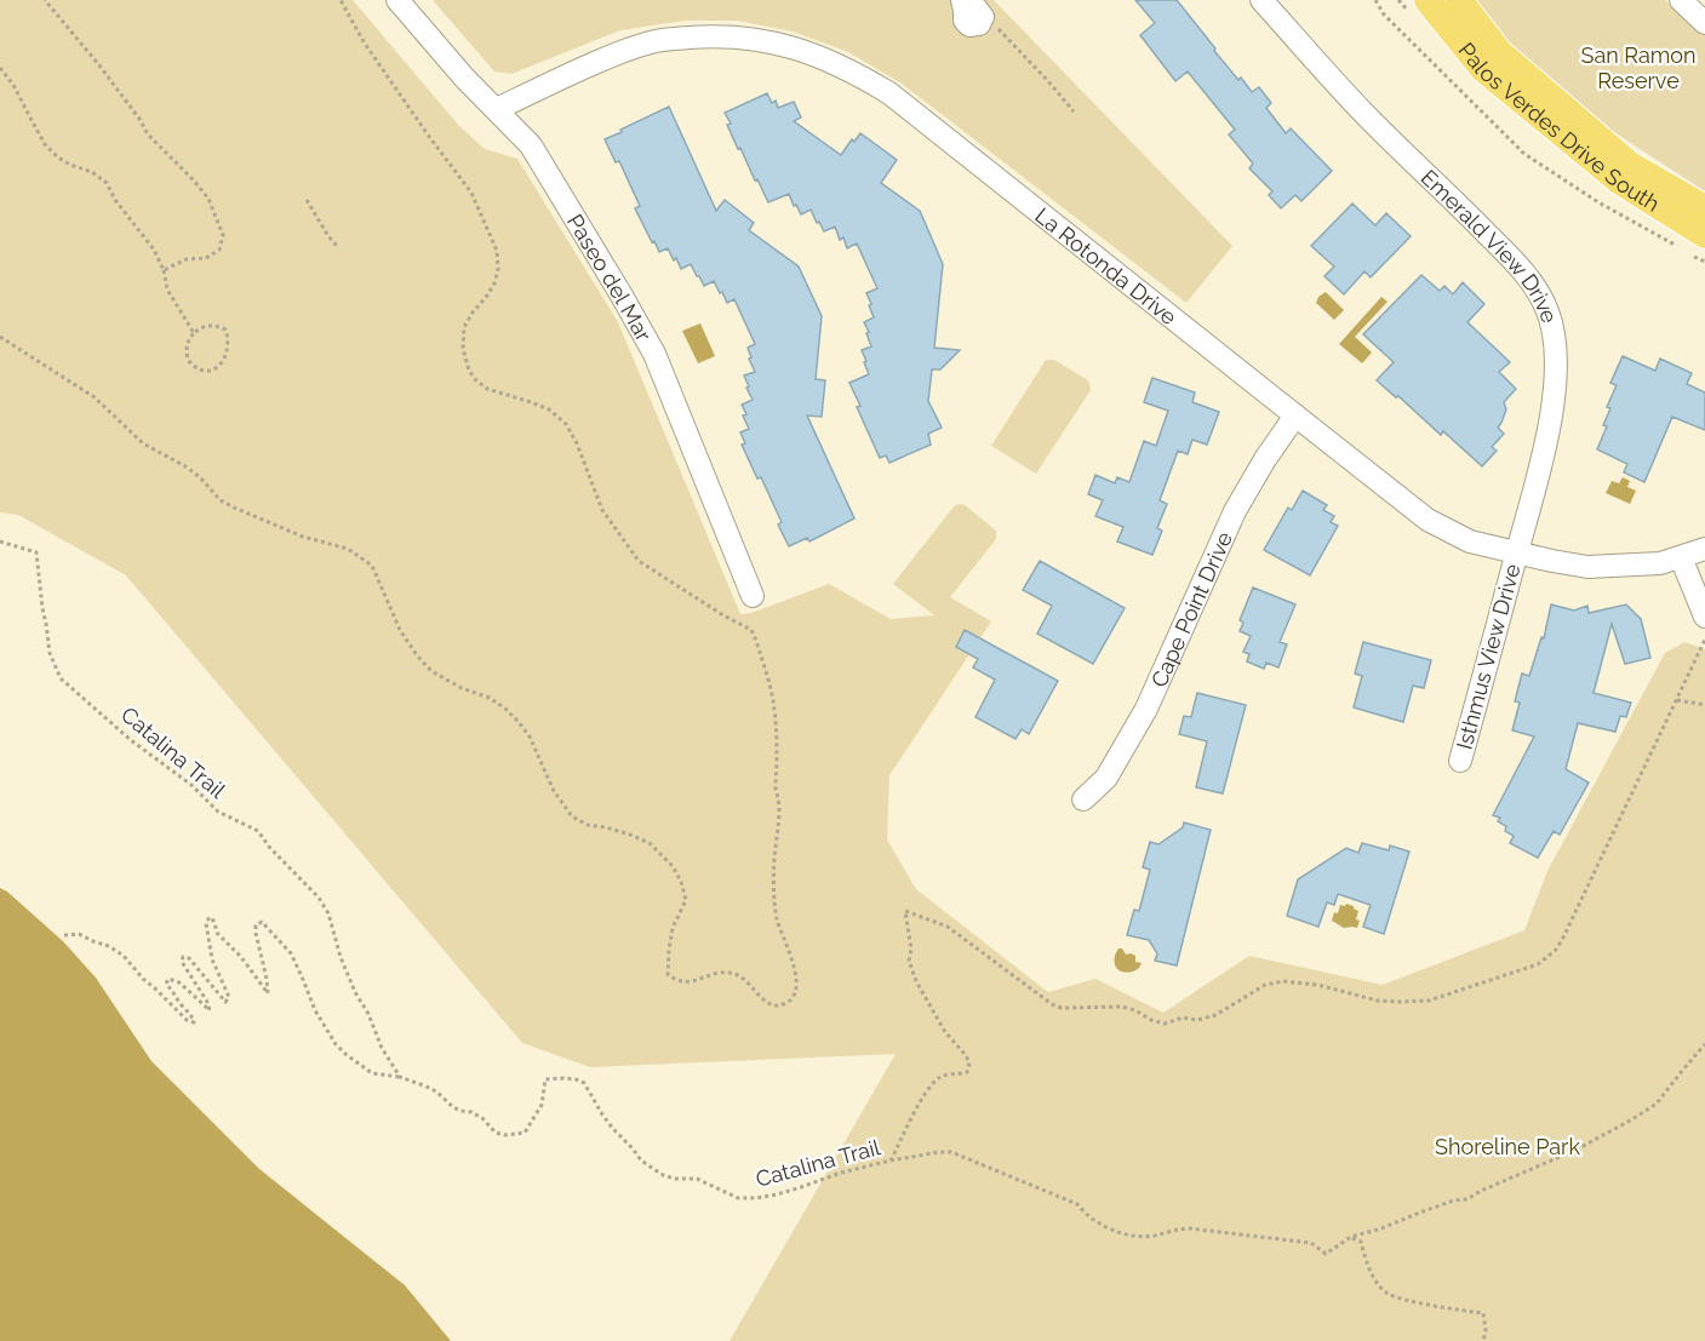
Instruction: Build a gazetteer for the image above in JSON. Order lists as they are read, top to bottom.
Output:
{
  "streets": {
    "main road": ["Palos Verdes Drive South"],
    "street": [
      "Emerald View Drive",
      "La Rotonda Drive",
      "Paseo del Mar",
      "Cape Point Drive",
      "Isthmus View Drive"
    ],
    "path": ["Catalina Trail"]
  },
  "crossings": [
    ["Emerald View Drive", "La Rotonda Drive"],
    ["Emerald View Drive", "Isthmus View Drive"],
    ["La Rotonda Drive", "Paseo del Mar"],
    ["La Rotonda Drive", "Cape Point Drive"],
    ["La Rotonda Drive", "Isthmus View Drive"]
  ],
  "parks": ["San Ramon Reserve", "Shoreline Park"]
}
